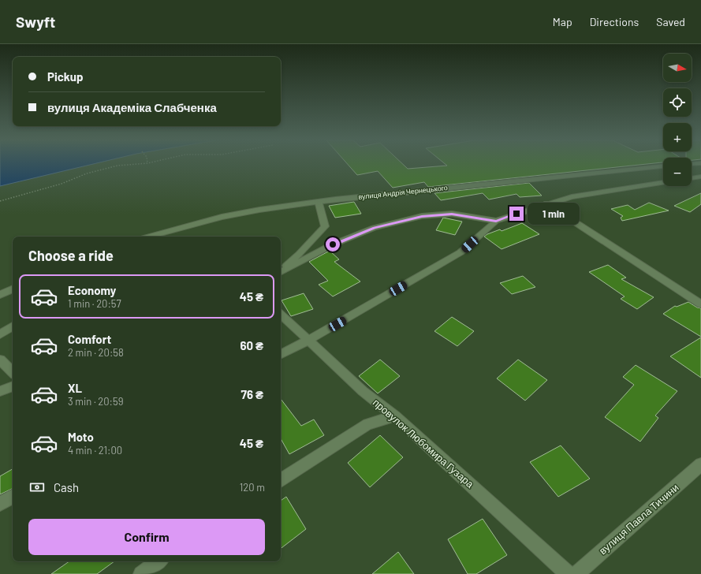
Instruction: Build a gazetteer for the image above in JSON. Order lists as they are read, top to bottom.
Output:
{
  "streets": {
    "street": ["вулиця Андрія Чернецького", "провулок Любомира Гузара", "вулиця Павла Тичини"]
  },
  "north": "right",
  "page": {
    "header": "Swyft",
    "nav": ["Map", "Directions", "Saved"],
    "map_buttons": ["+", "−"],
    "banner": ["Pickup", "вулиця Академіка Слабченка"],
    "bubble": "1 min",
    "heading": "Choose a ride",
    "list": [
      {
        "name": "Economy",
        "note": "1 min · 20:57",
        "value": "45 ₴"
      },
      {
        "name": "Comfort",
        "note": "2 min · 20:58",
        "value": "60 ₴"
      },
      {
        "name": "XL",
        "note": "3 min · 20:59",
        "value": "76 ₴"
      },
      {
        "name": "Moto",
        "note": "4 min · 21:00",
        "value": "45 ₴"
      }
    ],
    "pay": ["Cash", "120 m"],
    "buttons": "Confirm"
  }
}
